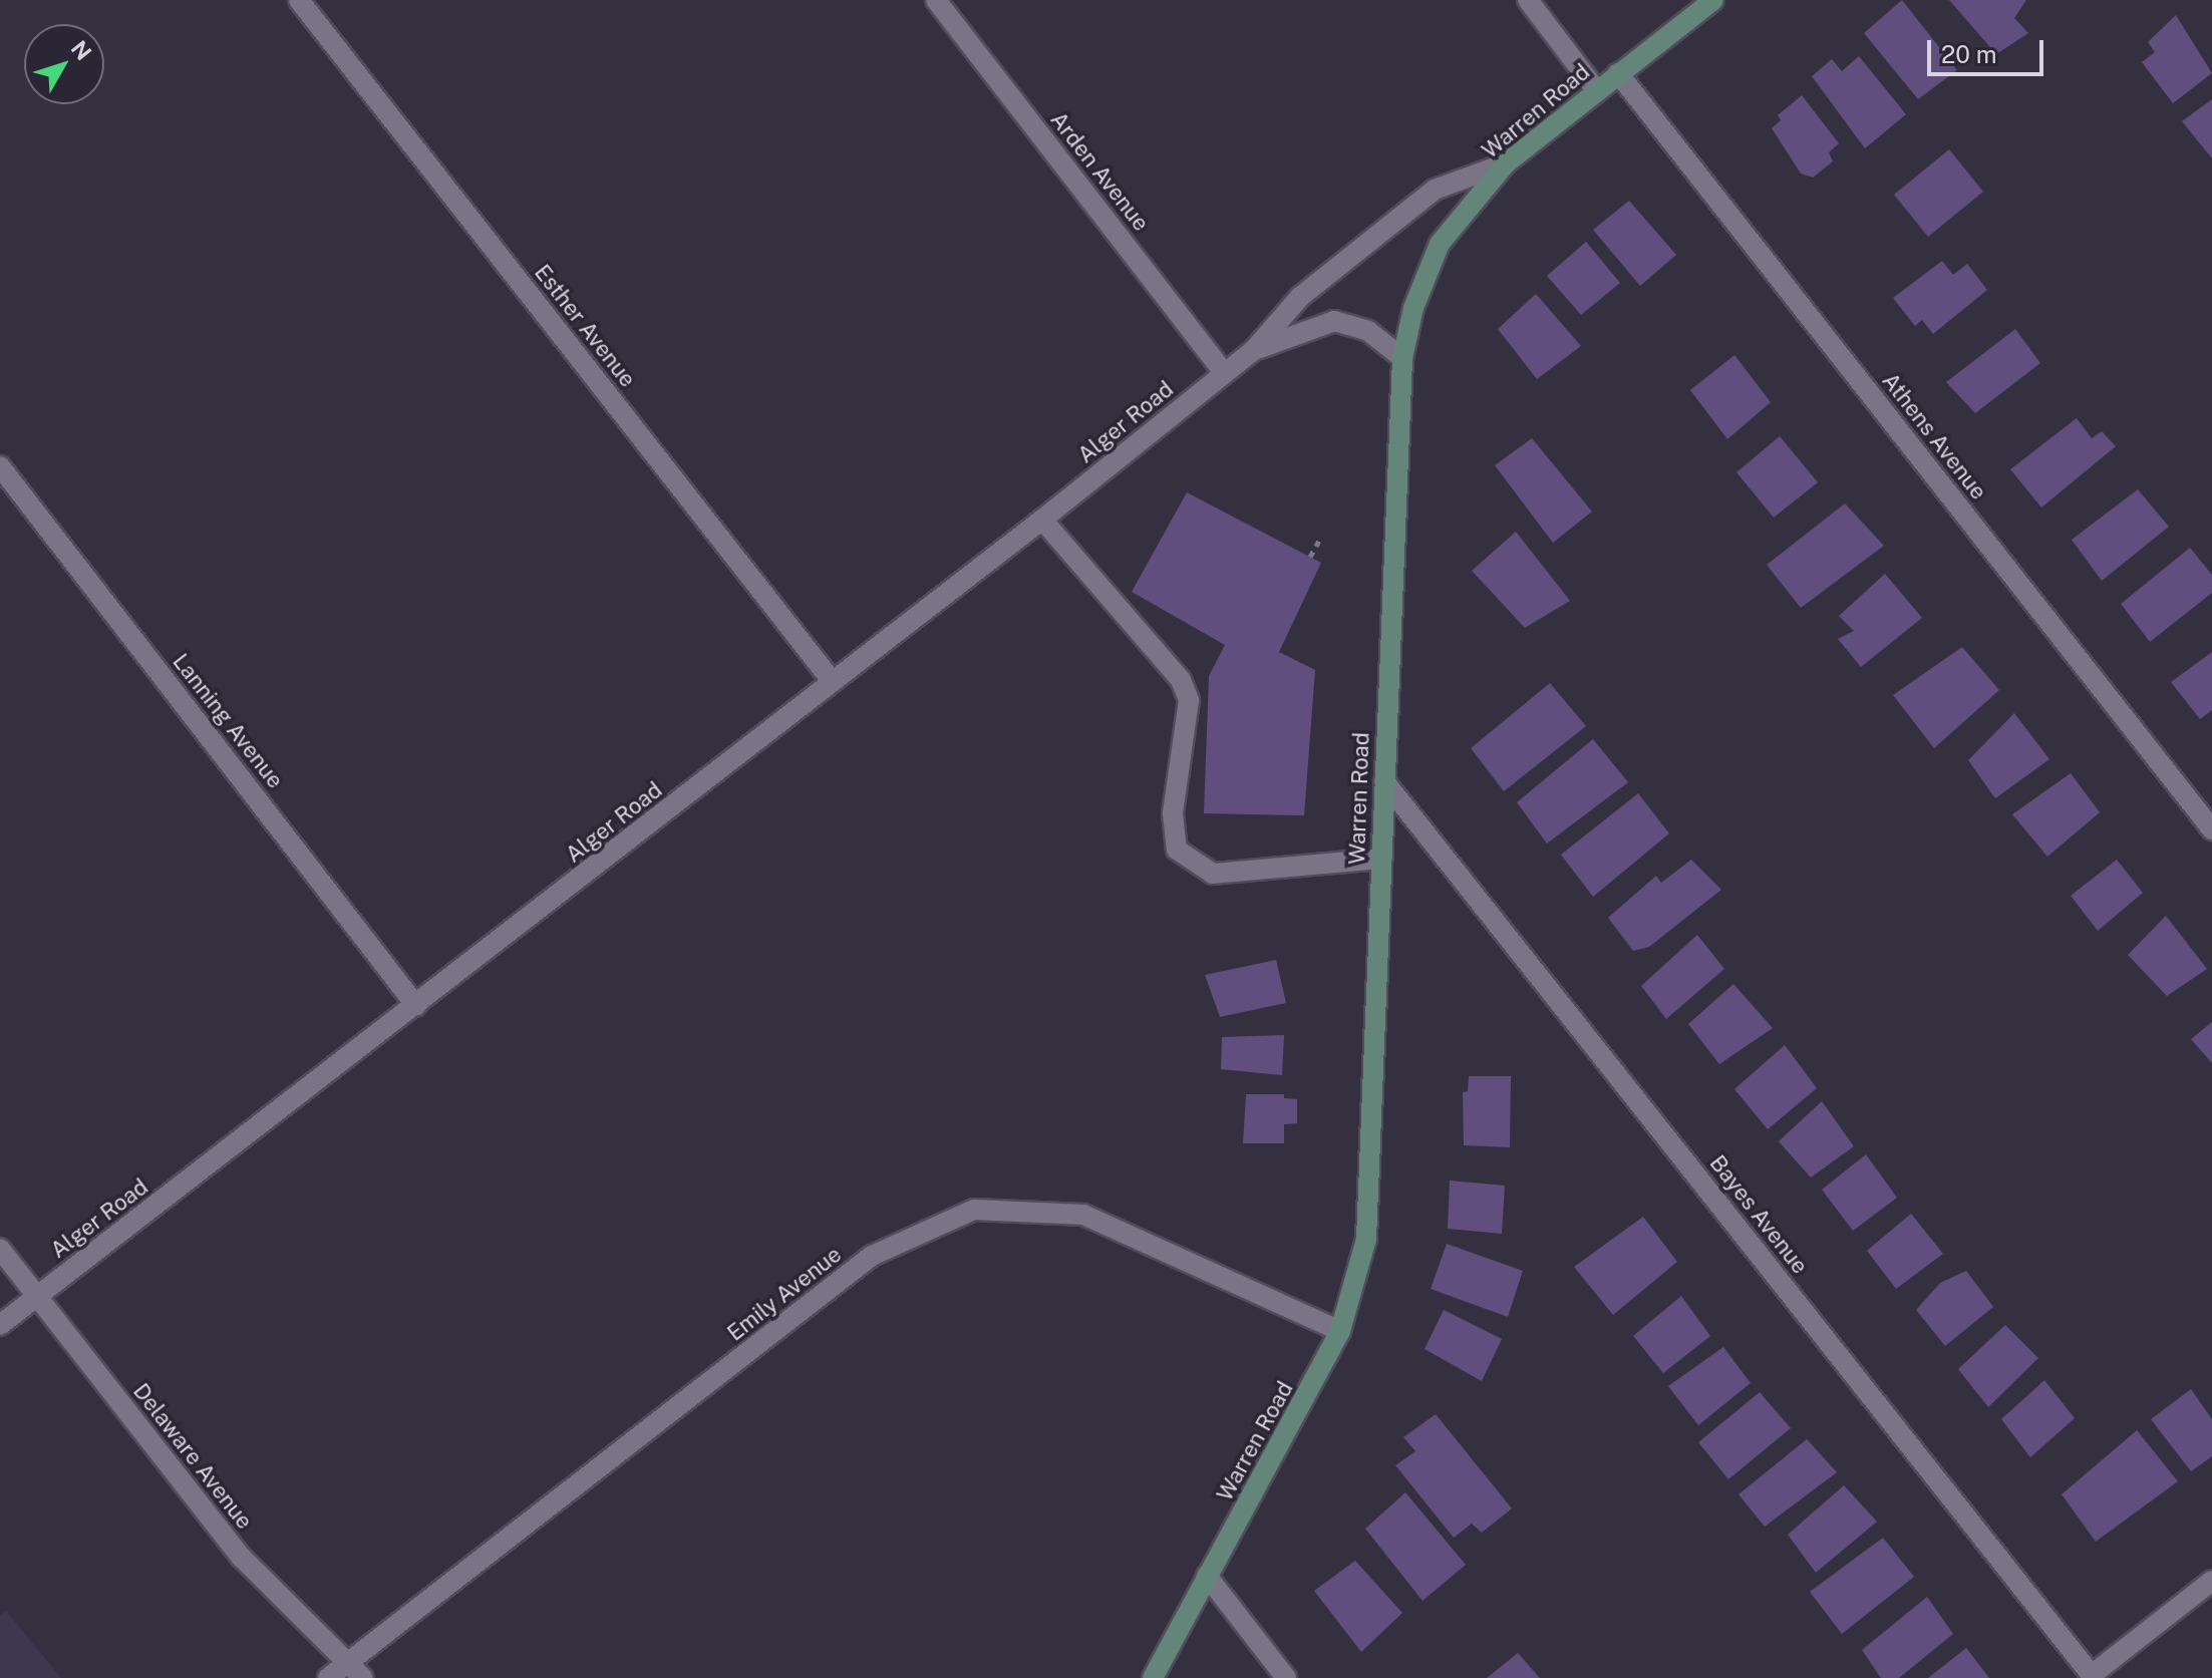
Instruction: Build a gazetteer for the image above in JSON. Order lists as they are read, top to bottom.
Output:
{
  "streets": {
    "main road": ["Warren Road"],
    "street": [
      "Arden Avenue",
      "Esther Avenue",
      "Alger Road",
      "Athens Avenue",
      "Lanning Avenue",
      "Bayes Avenue",
      "Emily Avenue",
      "Delaware Avenue"
    ]
  },
  "crossings": [
    ["Warren Road", "Alger Road"],
    ["Warren Road", "Athens Avenue"],
    ["Warren Road", "Bayes Avenue"],
    ["Warren Road", "Emily Avenue"],
    ["Arden Avenue", "Alger Road"],
    ["Esther Avenue", "Alger Road"],
    ["Alger Road", "Lanning Avenue"],
    ["Alger Road", "Delaware Avenue"],
    ["Emily Avenue", "Delaware Avenue"]
  ],
  "scale_bar": "20 m",
  "north": "top right"
}
